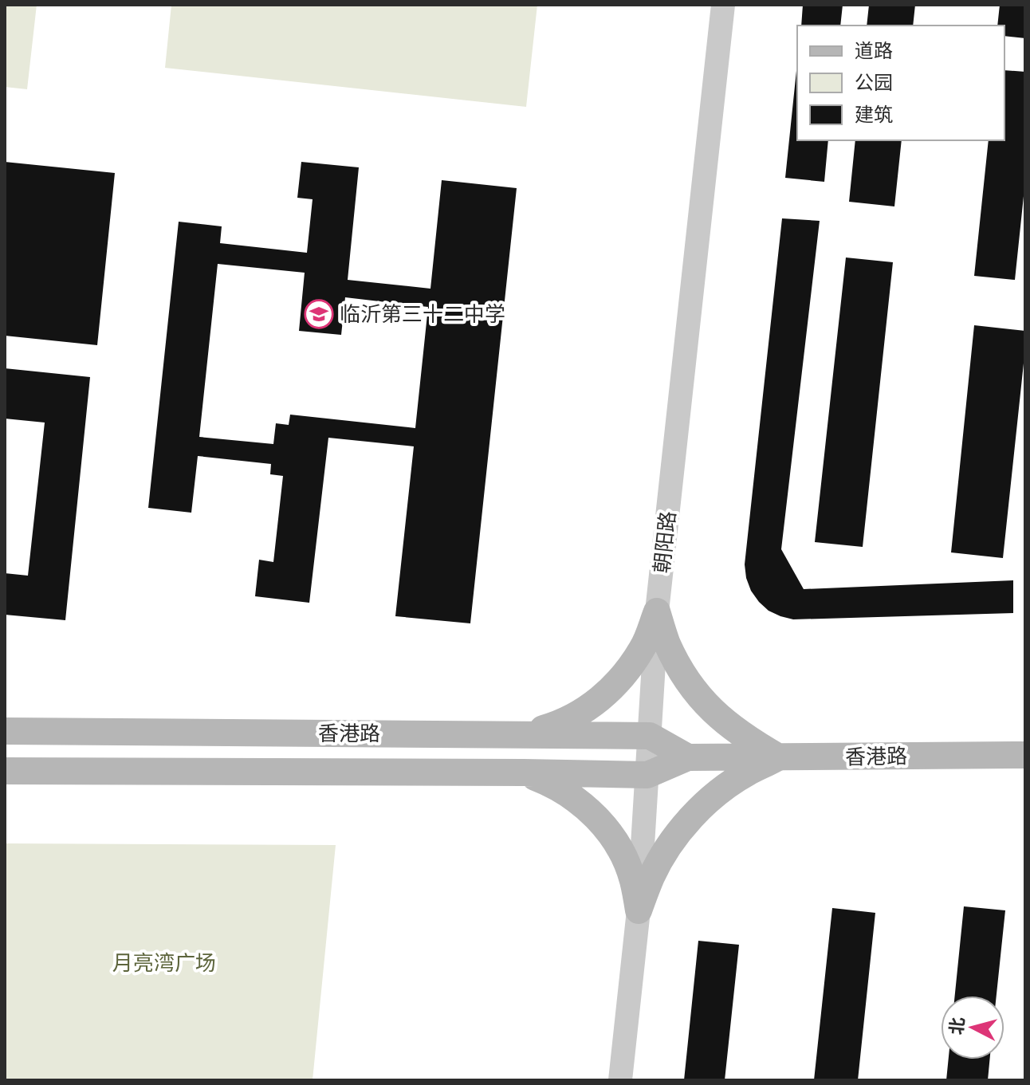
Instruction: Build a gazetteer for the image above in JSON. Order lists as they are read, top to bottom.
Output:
{
  "streets": {
    "main road": ["香港路"],
    "street": ["朝阳路"]
  },
  "crossings": [
    ["朝阳路", "香港路"]
  ],
  "parks": ["月亮湾广场"],
  "places": {
    "school or university": ["临沂第三十二中学"]
  },
  "legend": ["道路", "公园", "建筑"],
  "north": "left"
}
